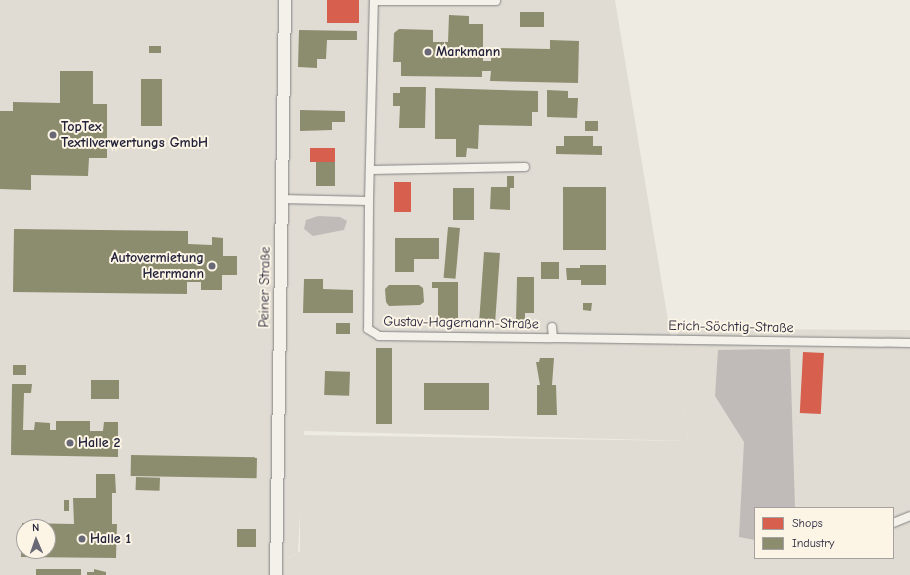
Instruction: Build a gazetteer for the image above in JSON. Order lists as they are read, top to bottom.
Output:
{
  "streets": {
    "main road": ["Peiner Straße"],
    "street": ["Gustav-Hagemann-Straße", "Erich-Söchtig-Straße"]
  },
  "crossings": [
    ["Gustav-Hagemann-Straße", "Erich-Söchtig-Straße"]
  ],
  "places": [
    "Markmann",
    "TopTex Textilverwertungs GmbH",
    "Autovermietung Herrmann",
    "Halle 2",
    "Halle 1"
  ],
  "legend": ["Shops", "Industry"],
  "north": "top"
}
